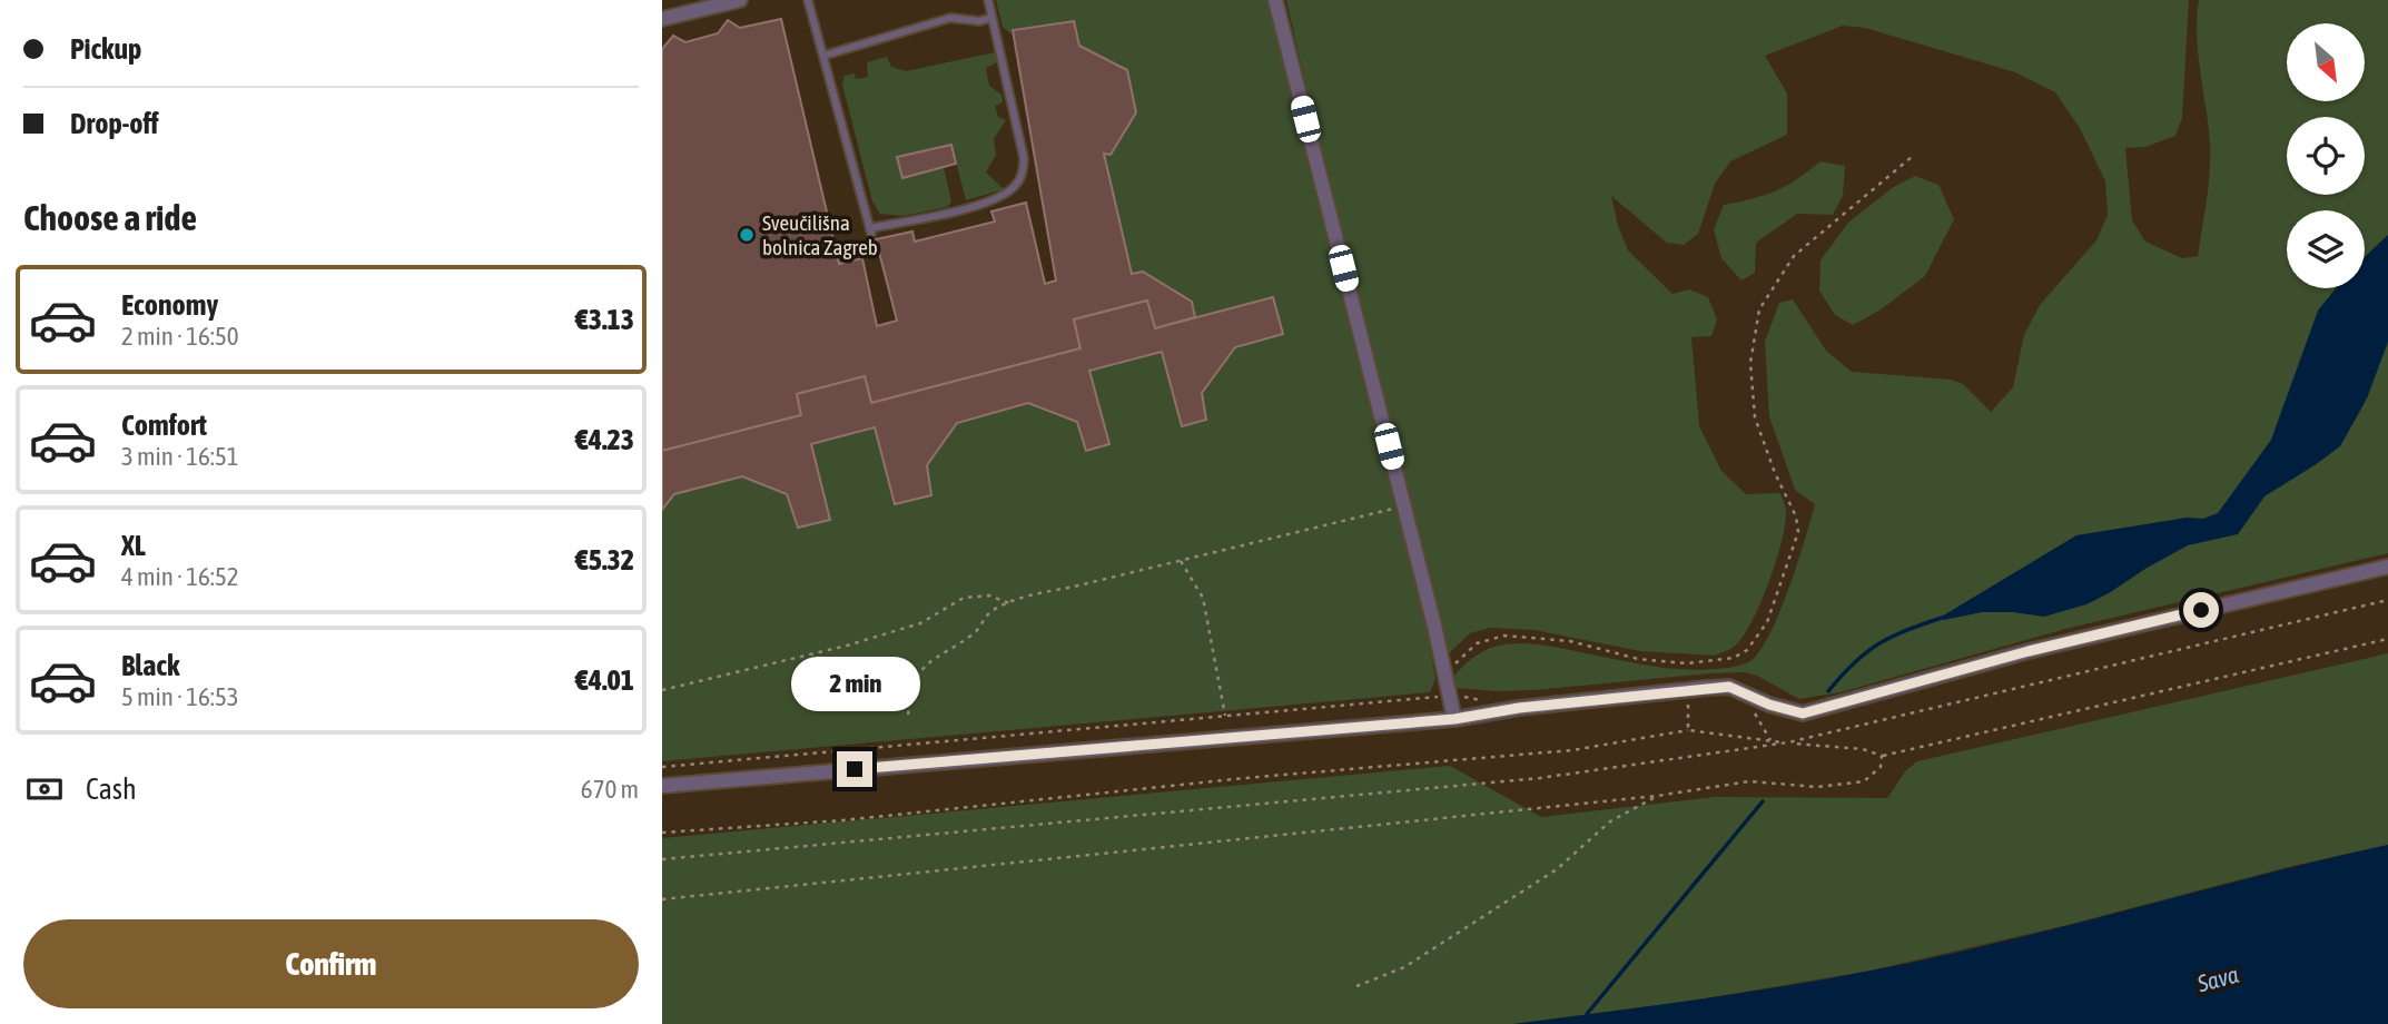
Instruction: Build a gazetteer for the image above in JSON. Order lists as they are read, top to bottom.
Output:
{
  "water": ["Sava"],
  "places": ["Sveučilišna bolnica Zagreb"],
  "north": "bottom right",
  "page": {
    "banner": ["Pickup", "Drop-off"],
    "heading": "Choose a ride",
    "list": [
      {
        "name": "Economy",
        "note": "2 min · 16:50",
        "value": "€3.13"
      },
      {
        "name": "Comfort",
        "note": "3 min · 16:51",
        "value": "€4.23"
      },
      {
        "name": "XL",
        "note": "4 min · 16:52",
        "value": "€5.32"
      },
      {
        "name": "Black",
        "note": "5 min · 16:53",
        "value": "€4.01"
      }
    ],
    "bubble": "2 min",
    "pay": ["Cash", "670 m"],
    "buttons": "Confirm"
  }
}
